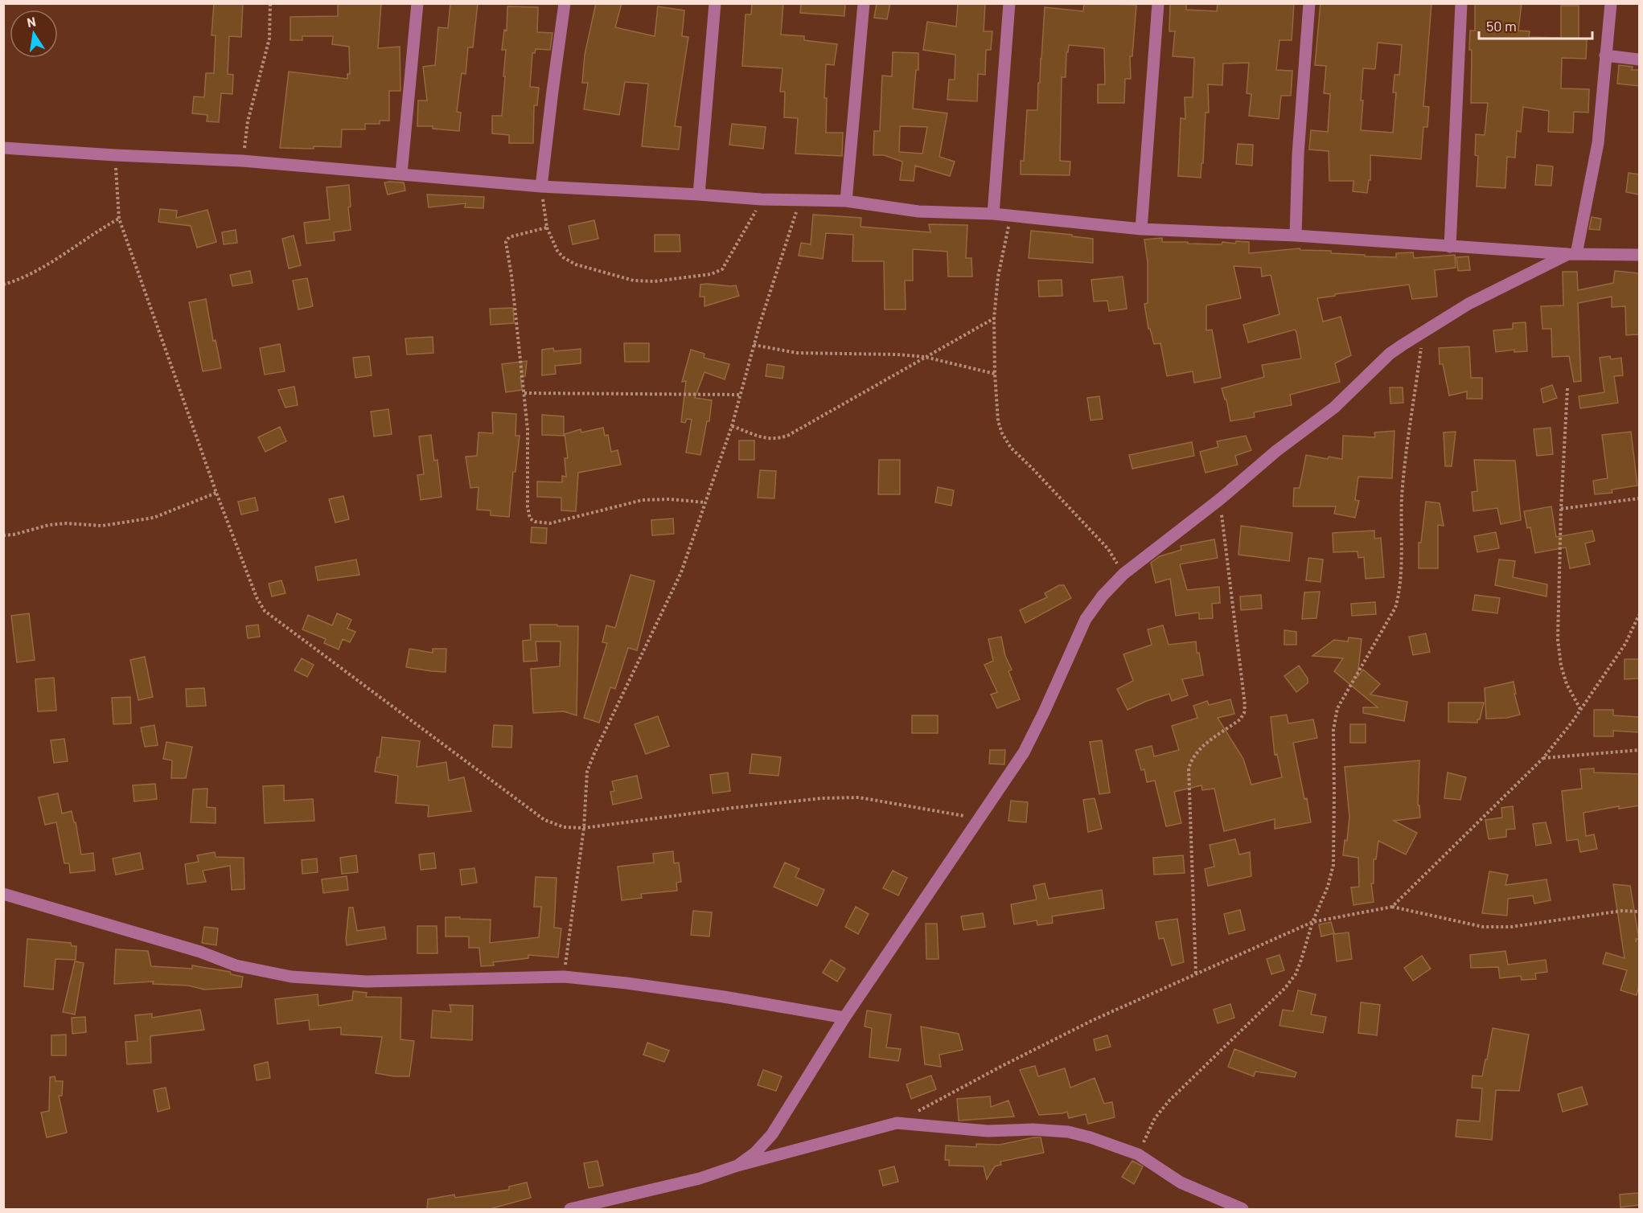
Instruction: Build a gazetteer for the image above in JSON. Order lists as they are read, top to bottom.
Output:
{
  "scale_bar": "50 m",
  "north": "top"
}
